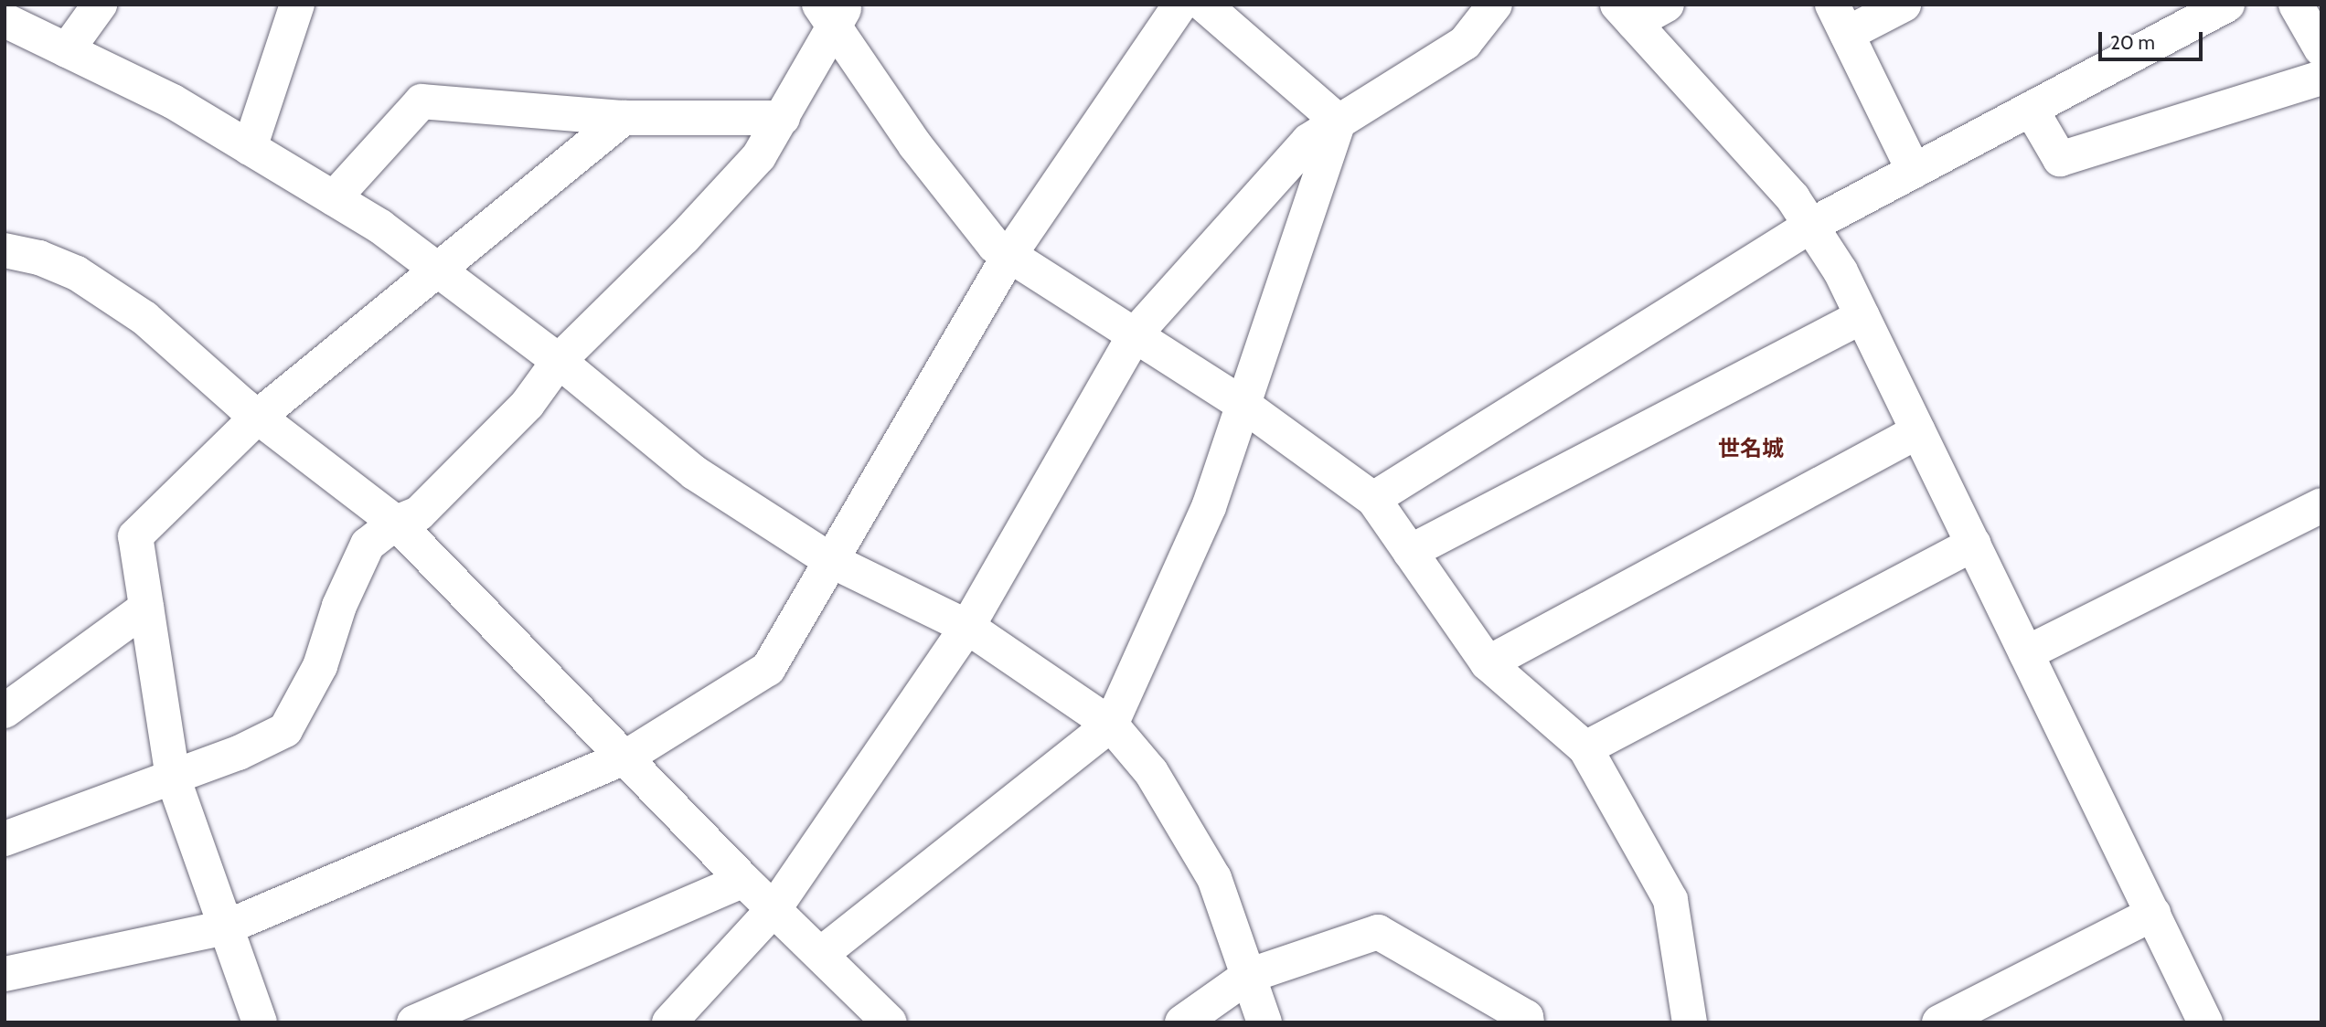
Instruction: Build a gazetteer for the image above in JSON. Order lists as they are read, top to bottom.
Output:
{
  "districts": ["世名城"],
  "scale_bar": "20 m"
}
